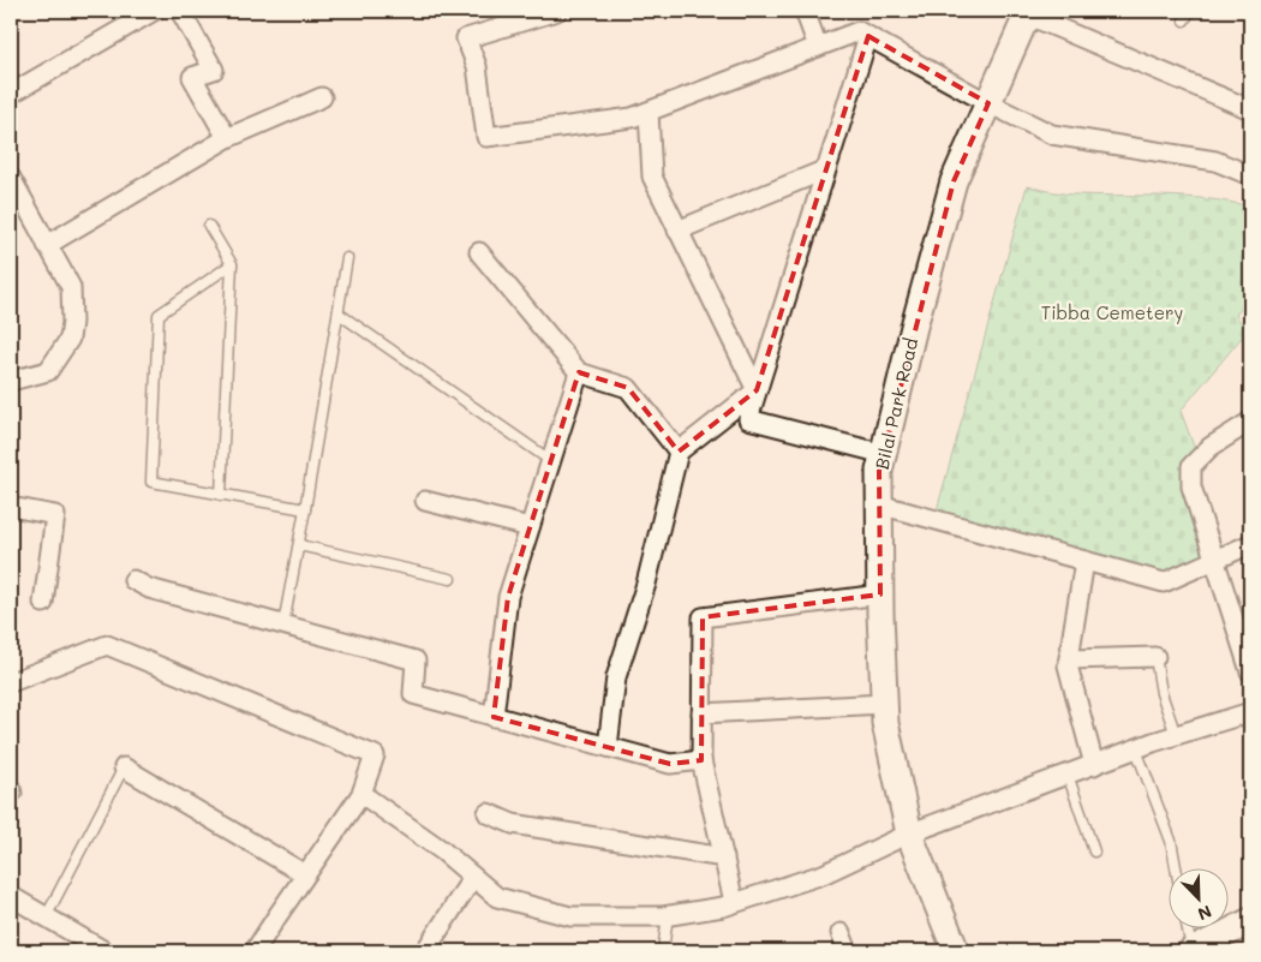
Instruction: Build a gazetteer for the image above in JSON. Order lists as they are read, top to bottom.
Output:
{
  "streets": {
    "street": ["Bilal Park Road"]
  },
  "parks": ["Tibba Cemetery"],
  "north": "bottom right"
}
